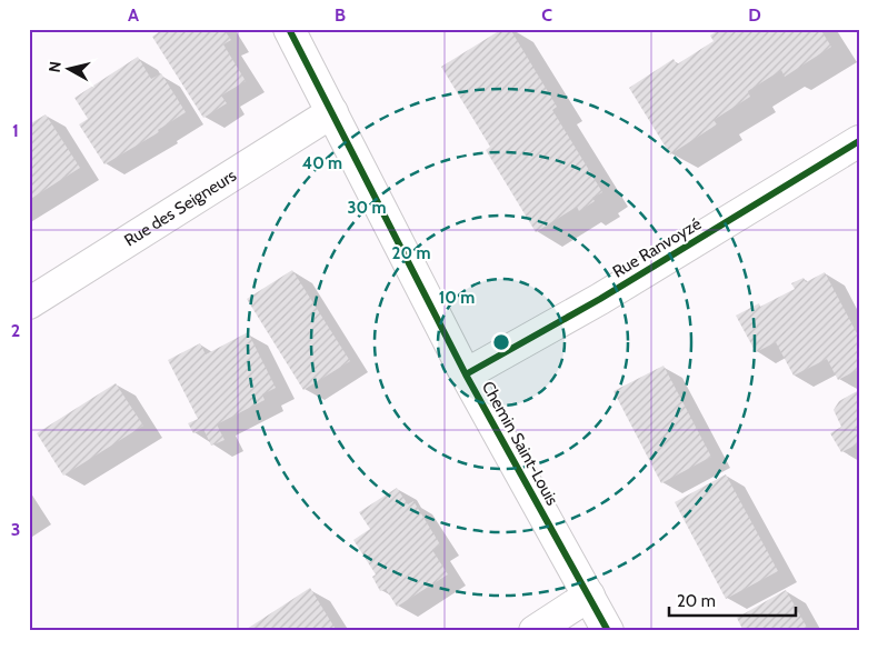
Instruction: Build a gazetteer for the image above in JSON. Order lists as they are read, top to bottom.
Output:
{
  "streets": {
    "street": ["Rue des Seigneurs", "Rue Ranvoyzé", "Chemin Saint-Louis"]
  },
  "crossings": [
    ["Rue des Seigneurs", "Chemin Saint-Louis"],
    ["Rue Ranvoyzé", "Chemin Saint-Louis"]
  ],
  "scale_bar": "20 m",
  "north": "left",
  "grid": {
    "columns": [
      "A",
      "B",
      "C",
      "D"
    ],
    "rows": ["1", "2", "3"]
  },
  "rings": [
    "40 m",
    "30 m",
    "20 m",
    "10 m"
  ]
}
